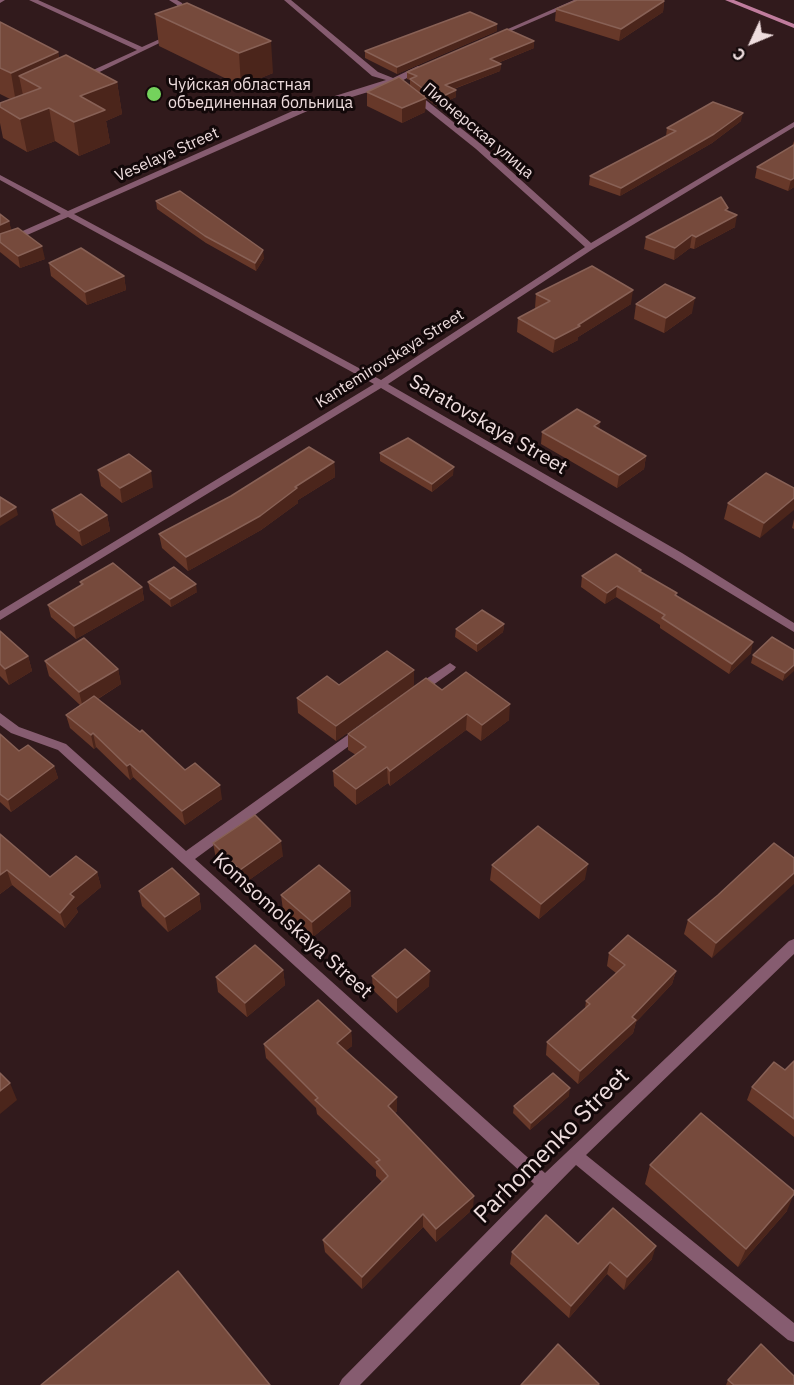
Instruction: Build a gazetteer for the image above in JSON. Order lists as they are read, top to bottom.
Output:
{
  "streets": {
    "street": [
      "Пионерская улица",
      "Veselaya Street",
      "Kantemirovskaya Street",
      "Saratovskaya Street",
      "Komsomolskaya Street",
      "Parhomenko Street"
    ]
  },
  "crossings": [
    ["Пионерская улица", "Veselaya Street"],
    ["Пионерская улица", "Kantemirovskaya Street"],
    ["Veselaya Street", "Saratovskaya Street"],
    ["Kantemirovskaya Street", "Saratovskaya Street"],
    ["Komsomolskaya Street", "Parhomenko Street"]
  ],
  "places": ["Чуйская областная объединенная больница"],
  "north": "bottom left"
}
